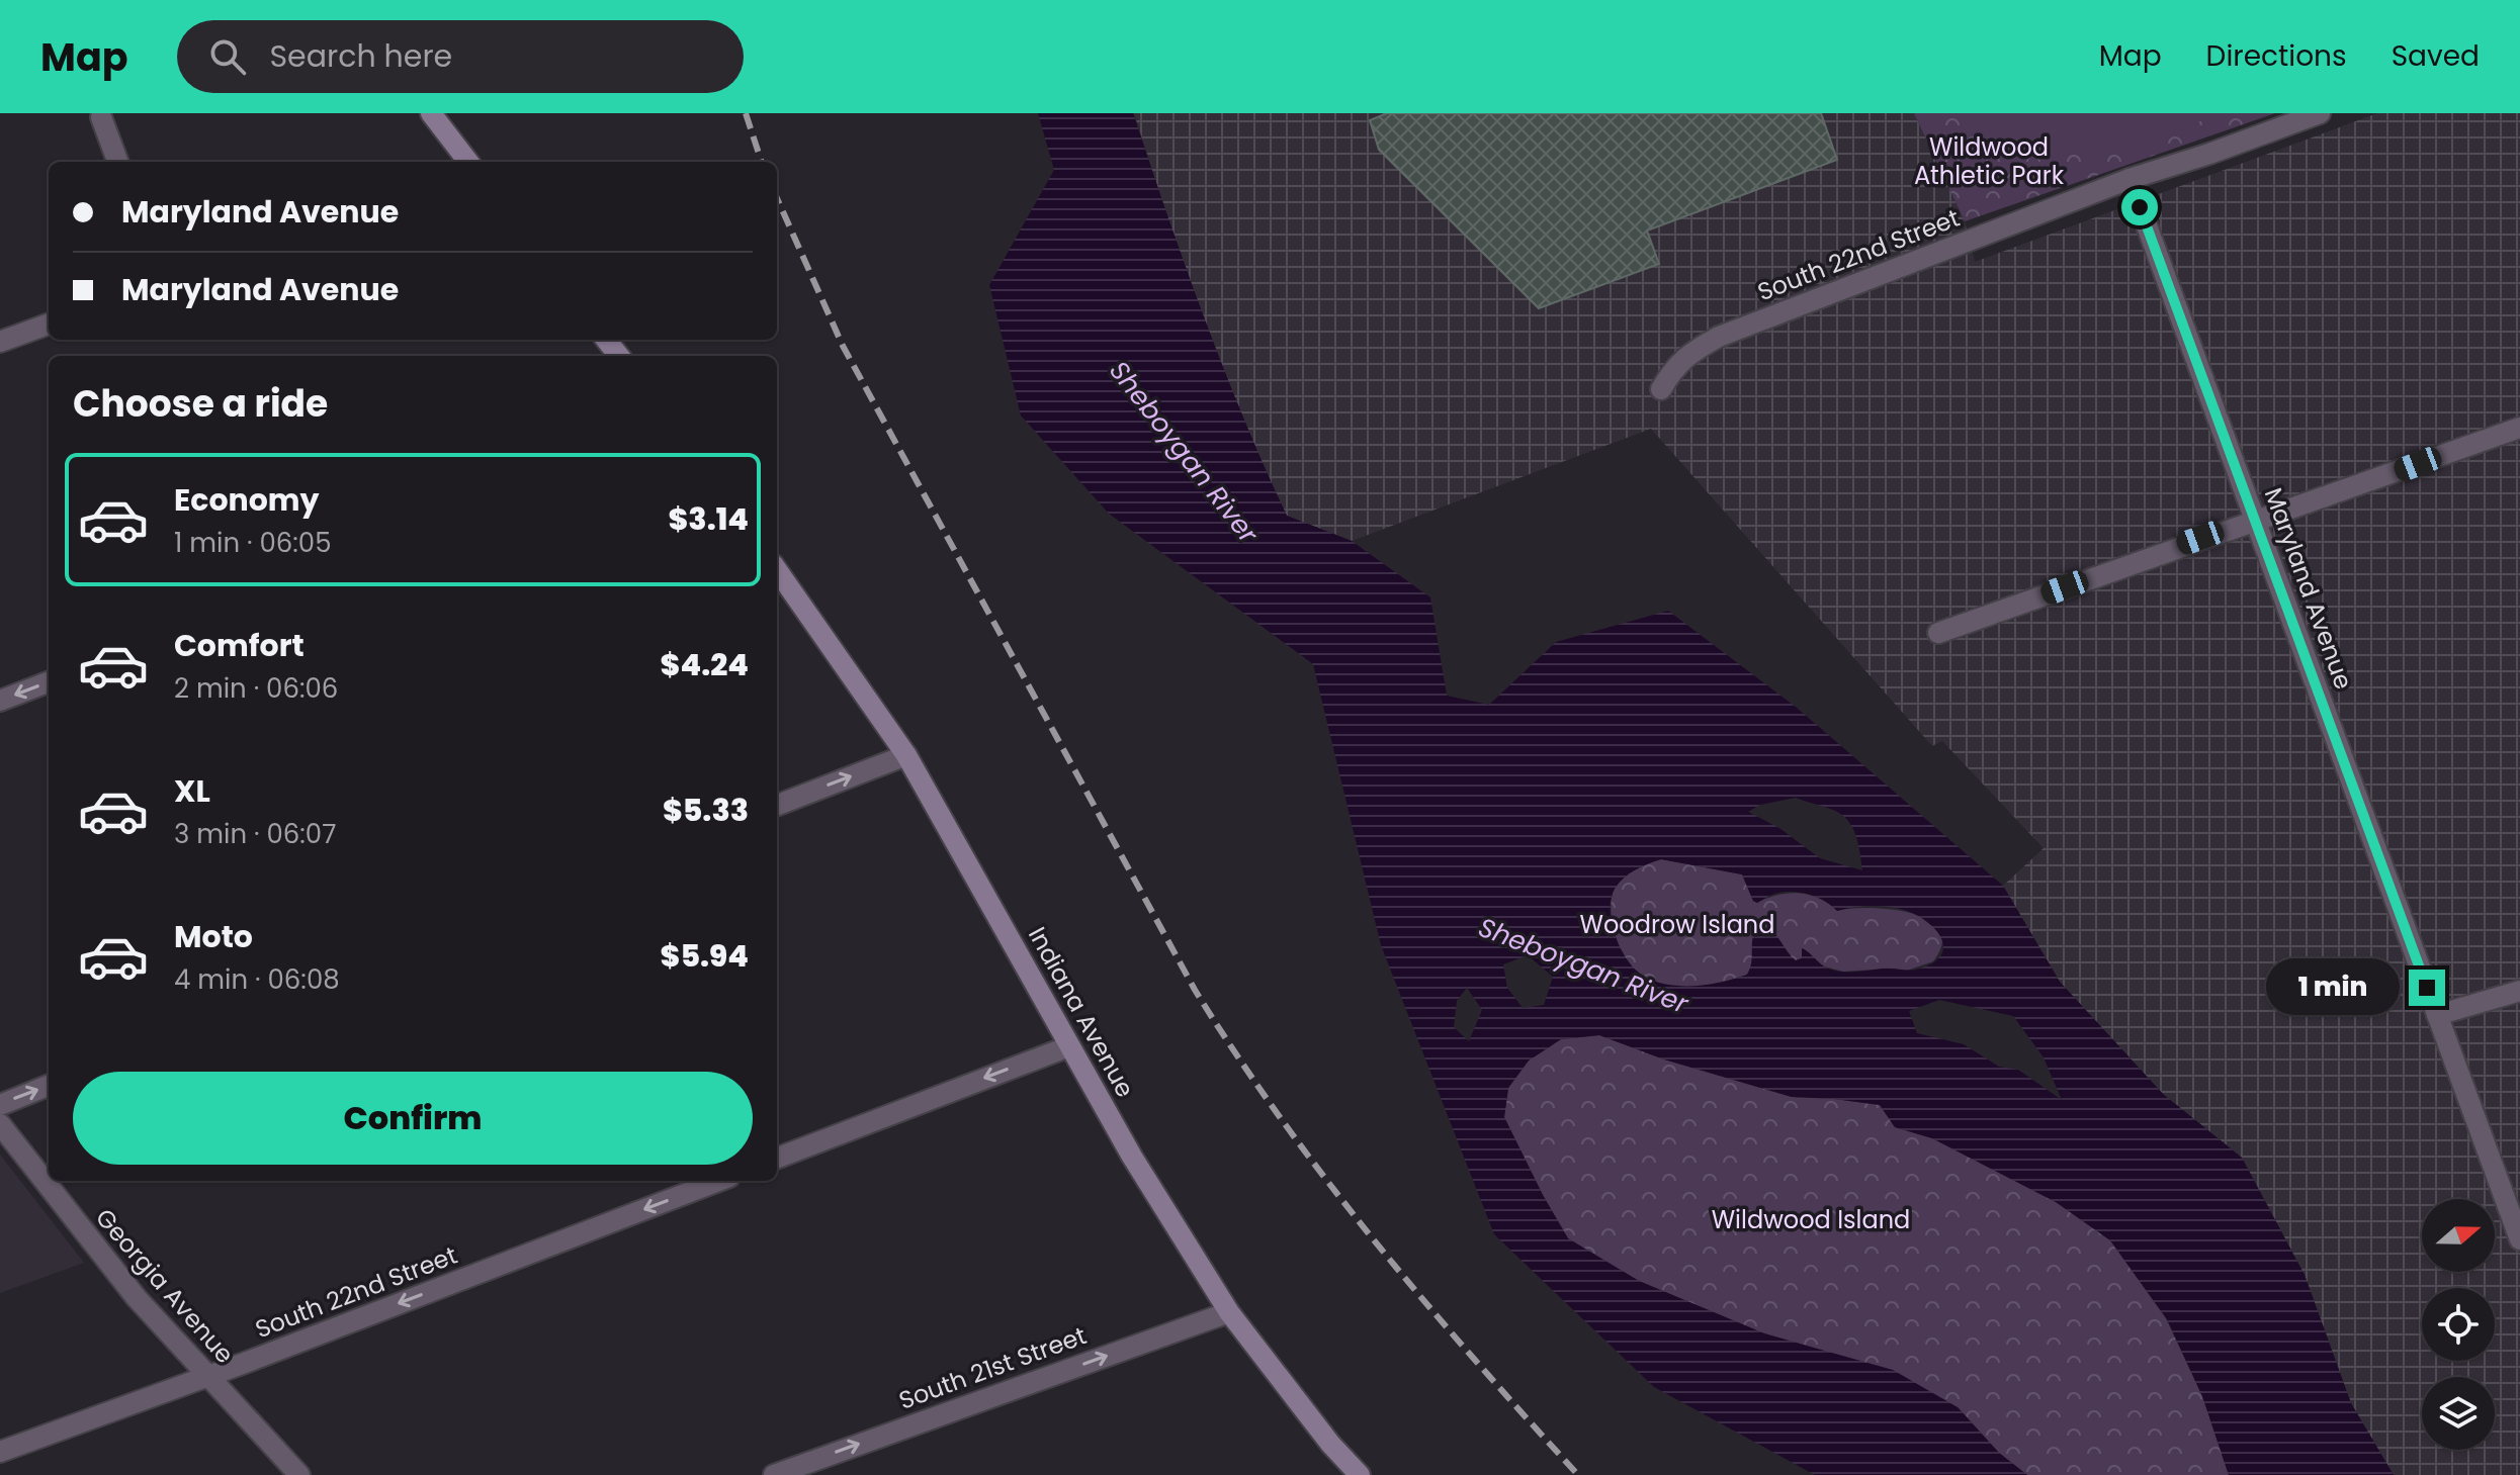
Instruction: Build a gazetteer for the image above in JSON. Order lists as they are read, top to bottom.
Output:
{
  "streets": {
    "main road": ["Indiana Avenue"],
    "street": [
      "South 22nd Street",
      "Maryland Avenue",
      "Georgia Avenue",
      "South 21st Street"
    ]
  },
  "crossings": [
    ["South 22nd Street", "Maryland Avenue"],
    ["South 22nd Street", "Georgia Avenue"],
    ["Indiana Avenue", "South 21st Street"]
  ],
  "one_way": ["South 22nd Street", "South 21st Street"],
  "water": ["Sheboygan River"],
  "parks": ["Wildwood Athletic Park", "Woodrow Island", "Wildwood Island"],
  "north": "right",
  "page": {
    "header": "Map",
    "search": "Search here",
    "nav": ["Map", "Directions", "Saved"],
    "banner": ["Maryland Avenue", "Maryland Avenue"],
    "heading": "Choose a ride",
    "list": [
      {
        "name": "Economy",
        "note": "1 min · 06:05",
        "value": "$3.14"
      },
      {
        "name": "Comfort",
        "note": "2 min · 06:06",
        "value": "$4.24"
      },
      {
        "name": "XL",
        "note": "3 min · 06:07",
        "value": "$5.33"
      },
      {
        "name": "Moto",
        "note": "4 min · 06:08",
        "value": "$5.94"
      }
    ],
    "bubble": "1 min",
    "buttons": "Confirm"
  }
}
